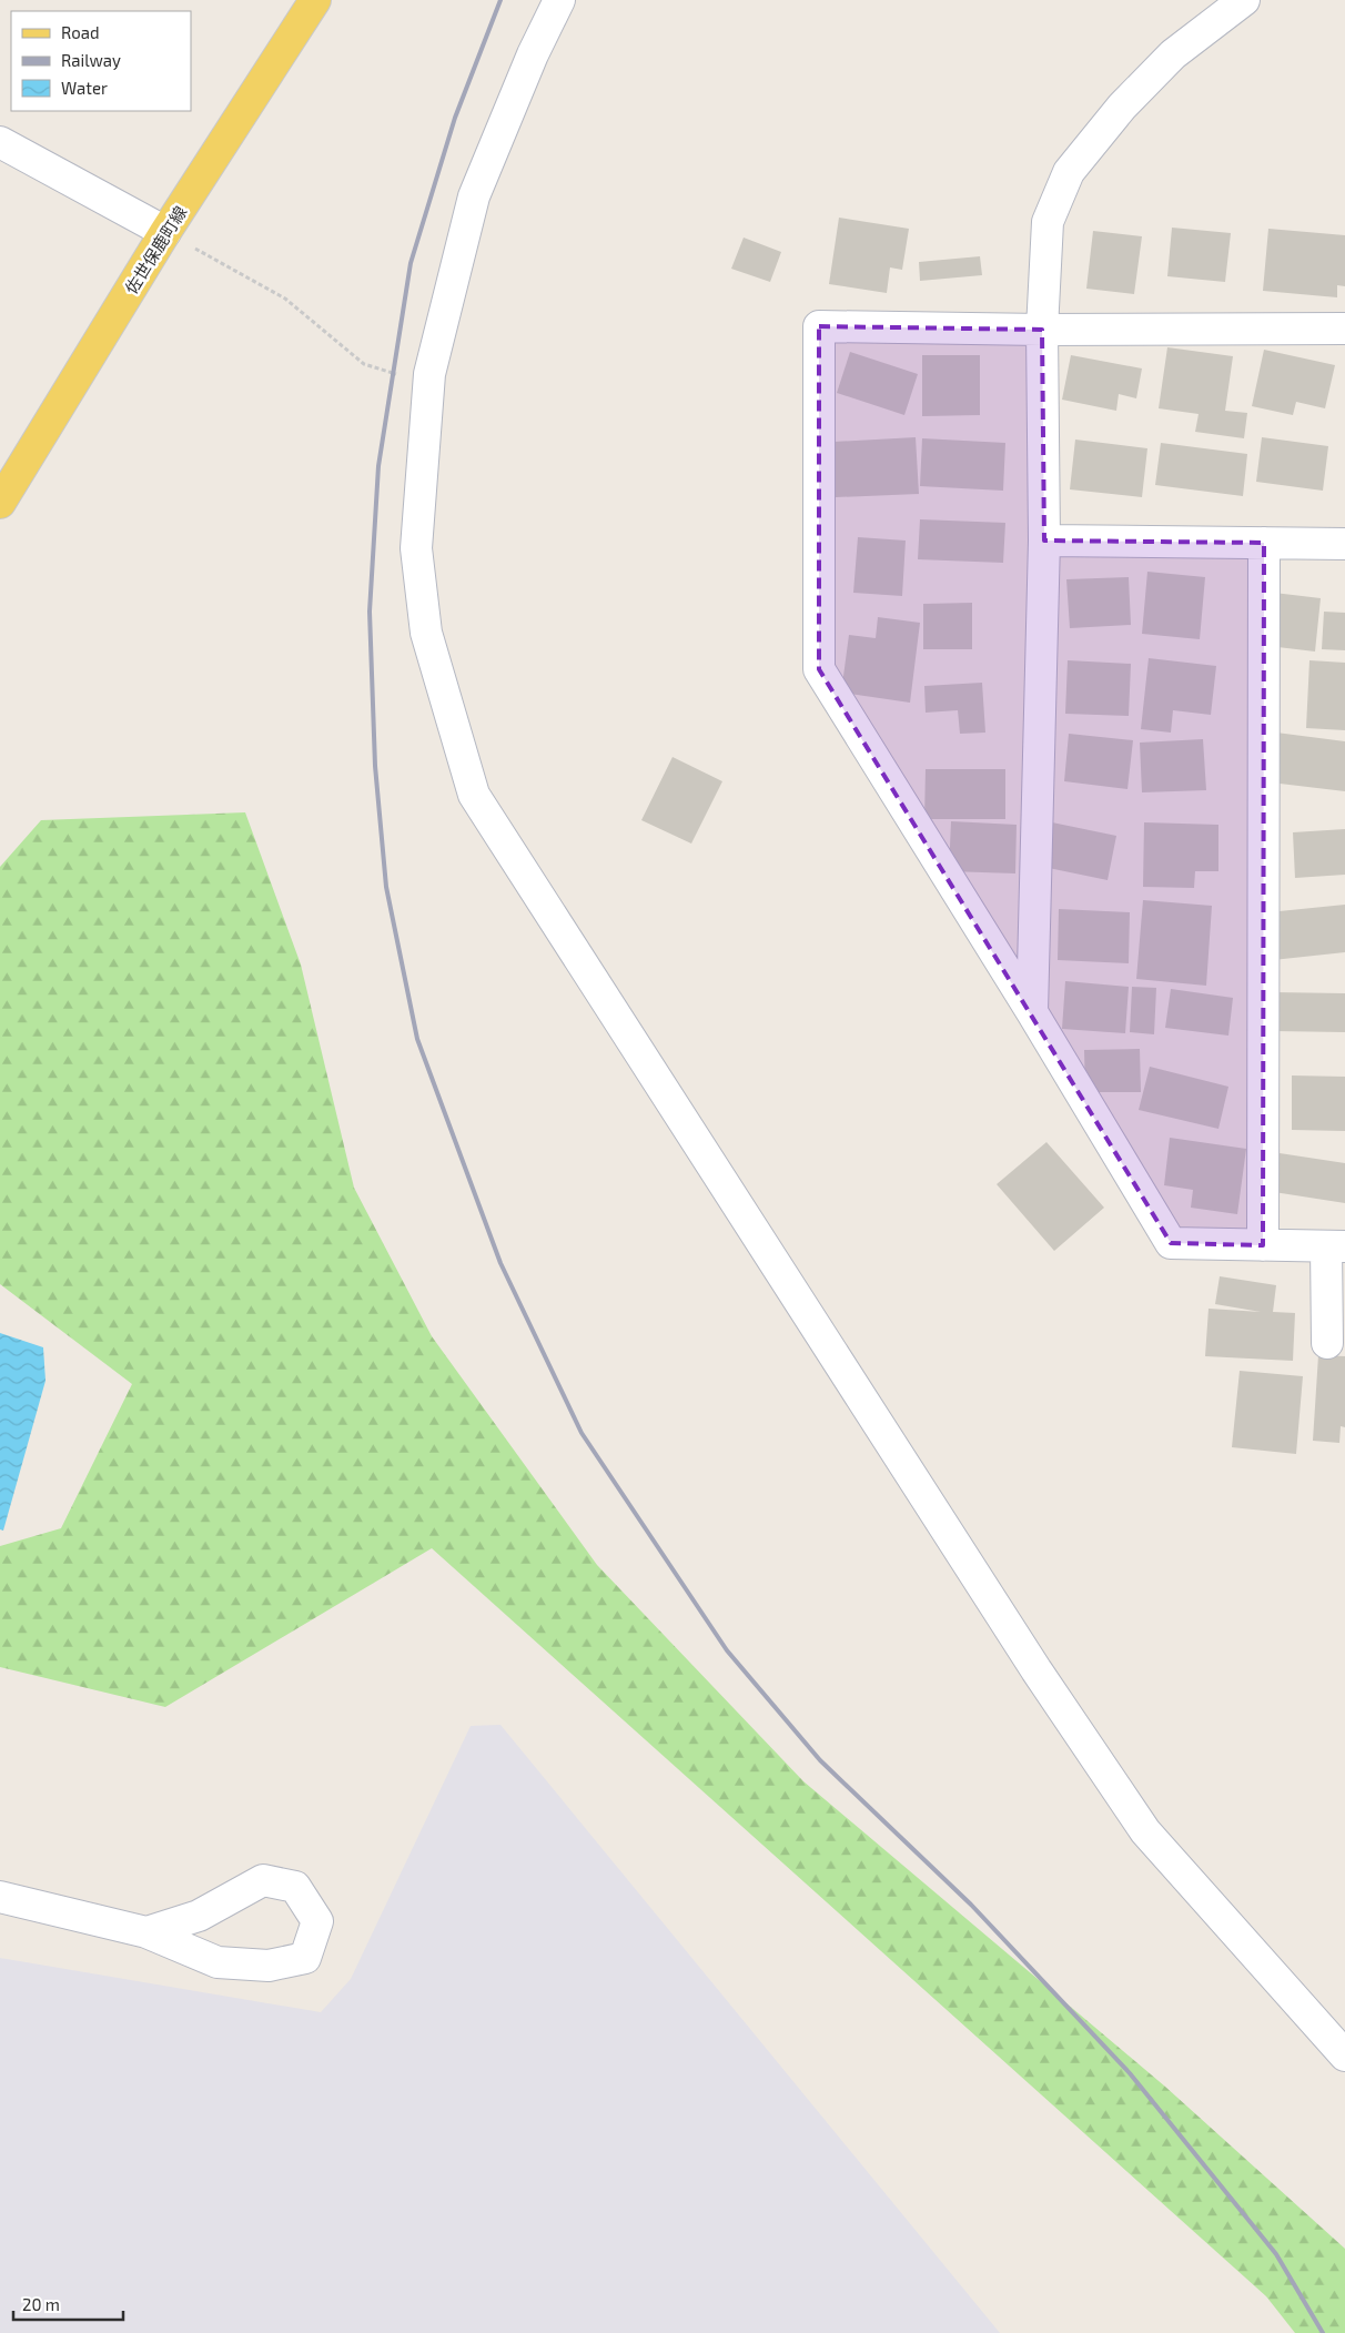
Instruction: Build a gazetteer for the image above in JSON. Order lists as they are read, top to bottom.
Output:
{
  "streets": {
    "main road": ["佐世保鹿町線"]
  },
  "legend": ["Road", "Railway", "Water"],
  "scale_bar": "20 m"
}
